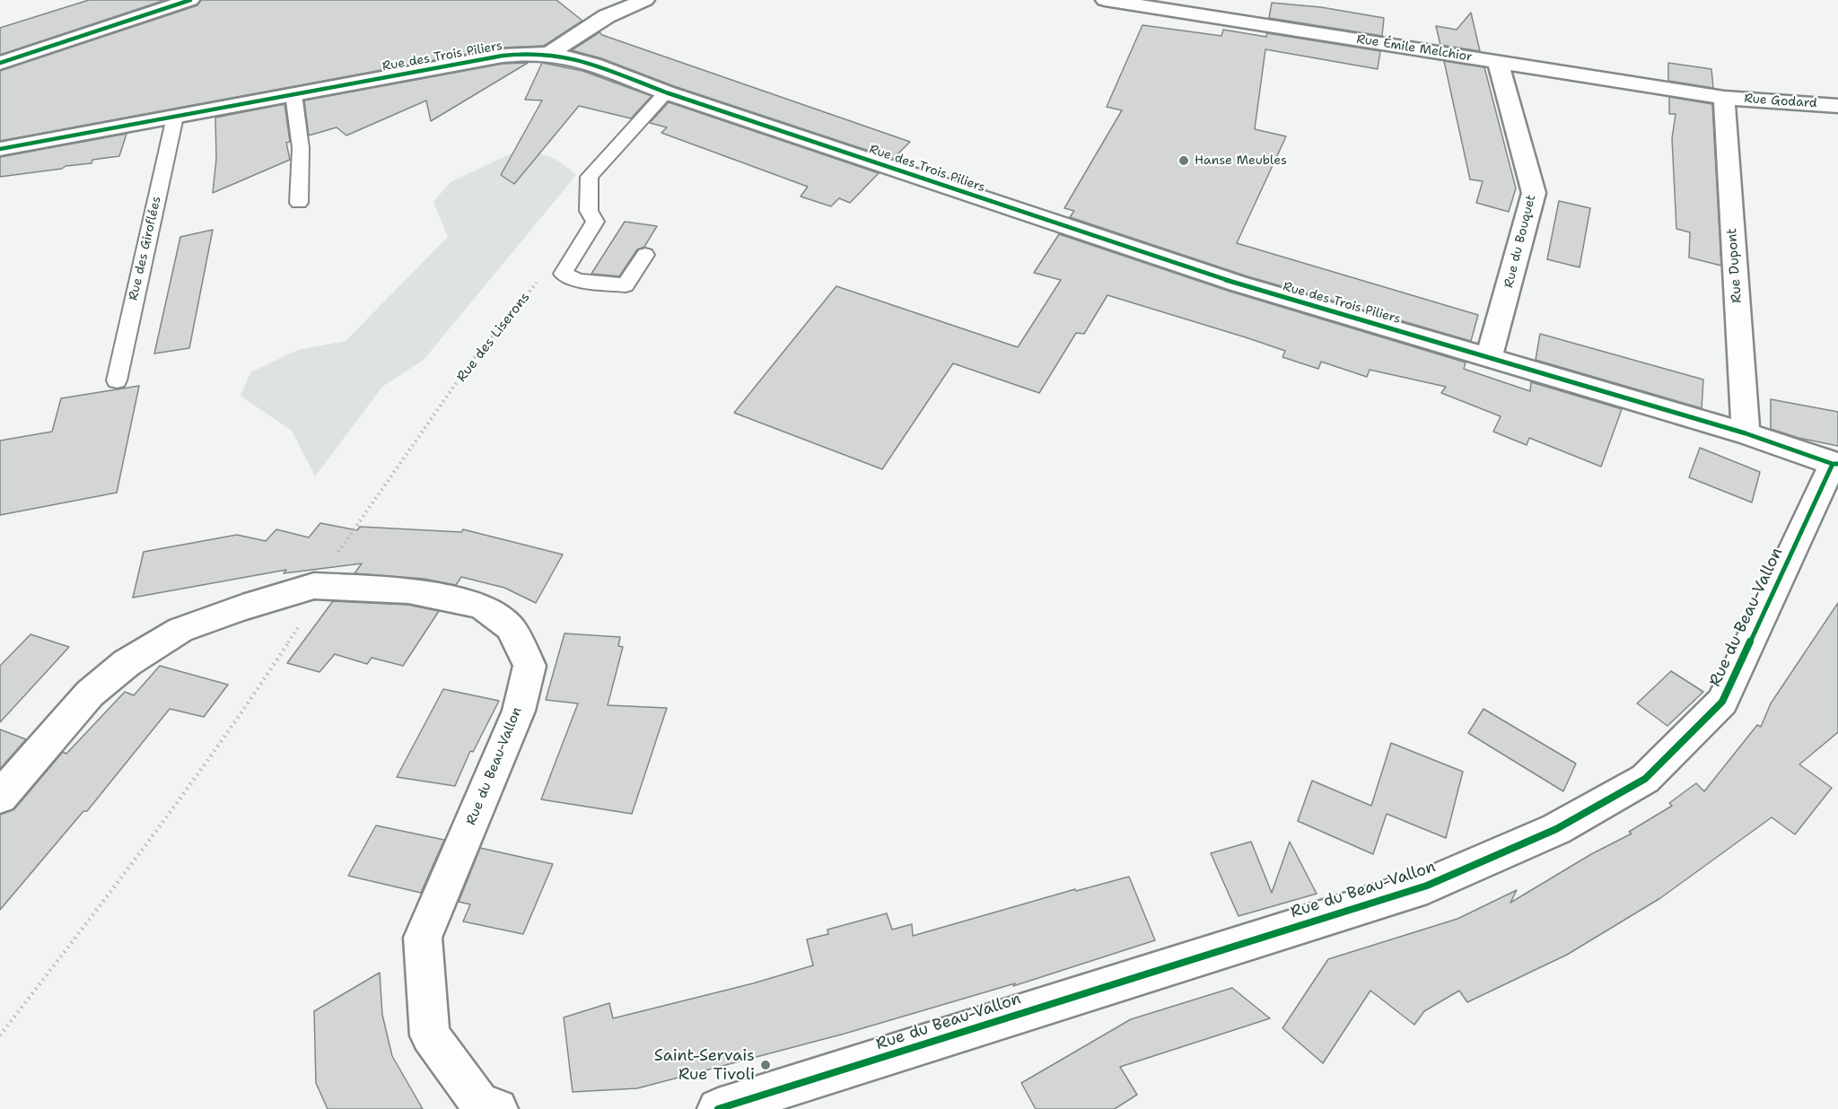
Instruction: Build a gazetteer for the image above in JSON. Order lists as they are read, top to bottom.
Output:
{
  "streets": {
    "street": [
      "Rue Émile Melchior",
      "Rue des Trois Piliers",
      "Rue Godard",
      "Rue du Bouquet",
      "Rue Dupont",
      "Rue du Beau-Vallon"
    ],
    "lane": ["Rue des Giroflées"],
    "path": ["Rue des Liserons"]
  },
  "crossings": [
    ["Rue Émile Melchior", "Rue Godard"],
    ["Rue Émile Melchior", "Rue du Bouquet"],
    ["Rue Émile Melchior", "Rue Dupont"],
    ["Rue des Trois Piliers", "Rue du Bouquet"],
    ["Rue des Trois Piliers", "Rue des Giroflées"],
    ["Rue des Trois Piliers", "Rue Dupont"],
    ["Rue des Trois Piliers", "Rue du Beau-Vallon"],
    ["Rue Godard", "Rue Dupont"],
    ["Rue des Liserons", "Rue du Beau-Vallon"]
  ],
  "places": ["Hanse Meubles", "Saint-Servais Rue Tivoli"]
}
